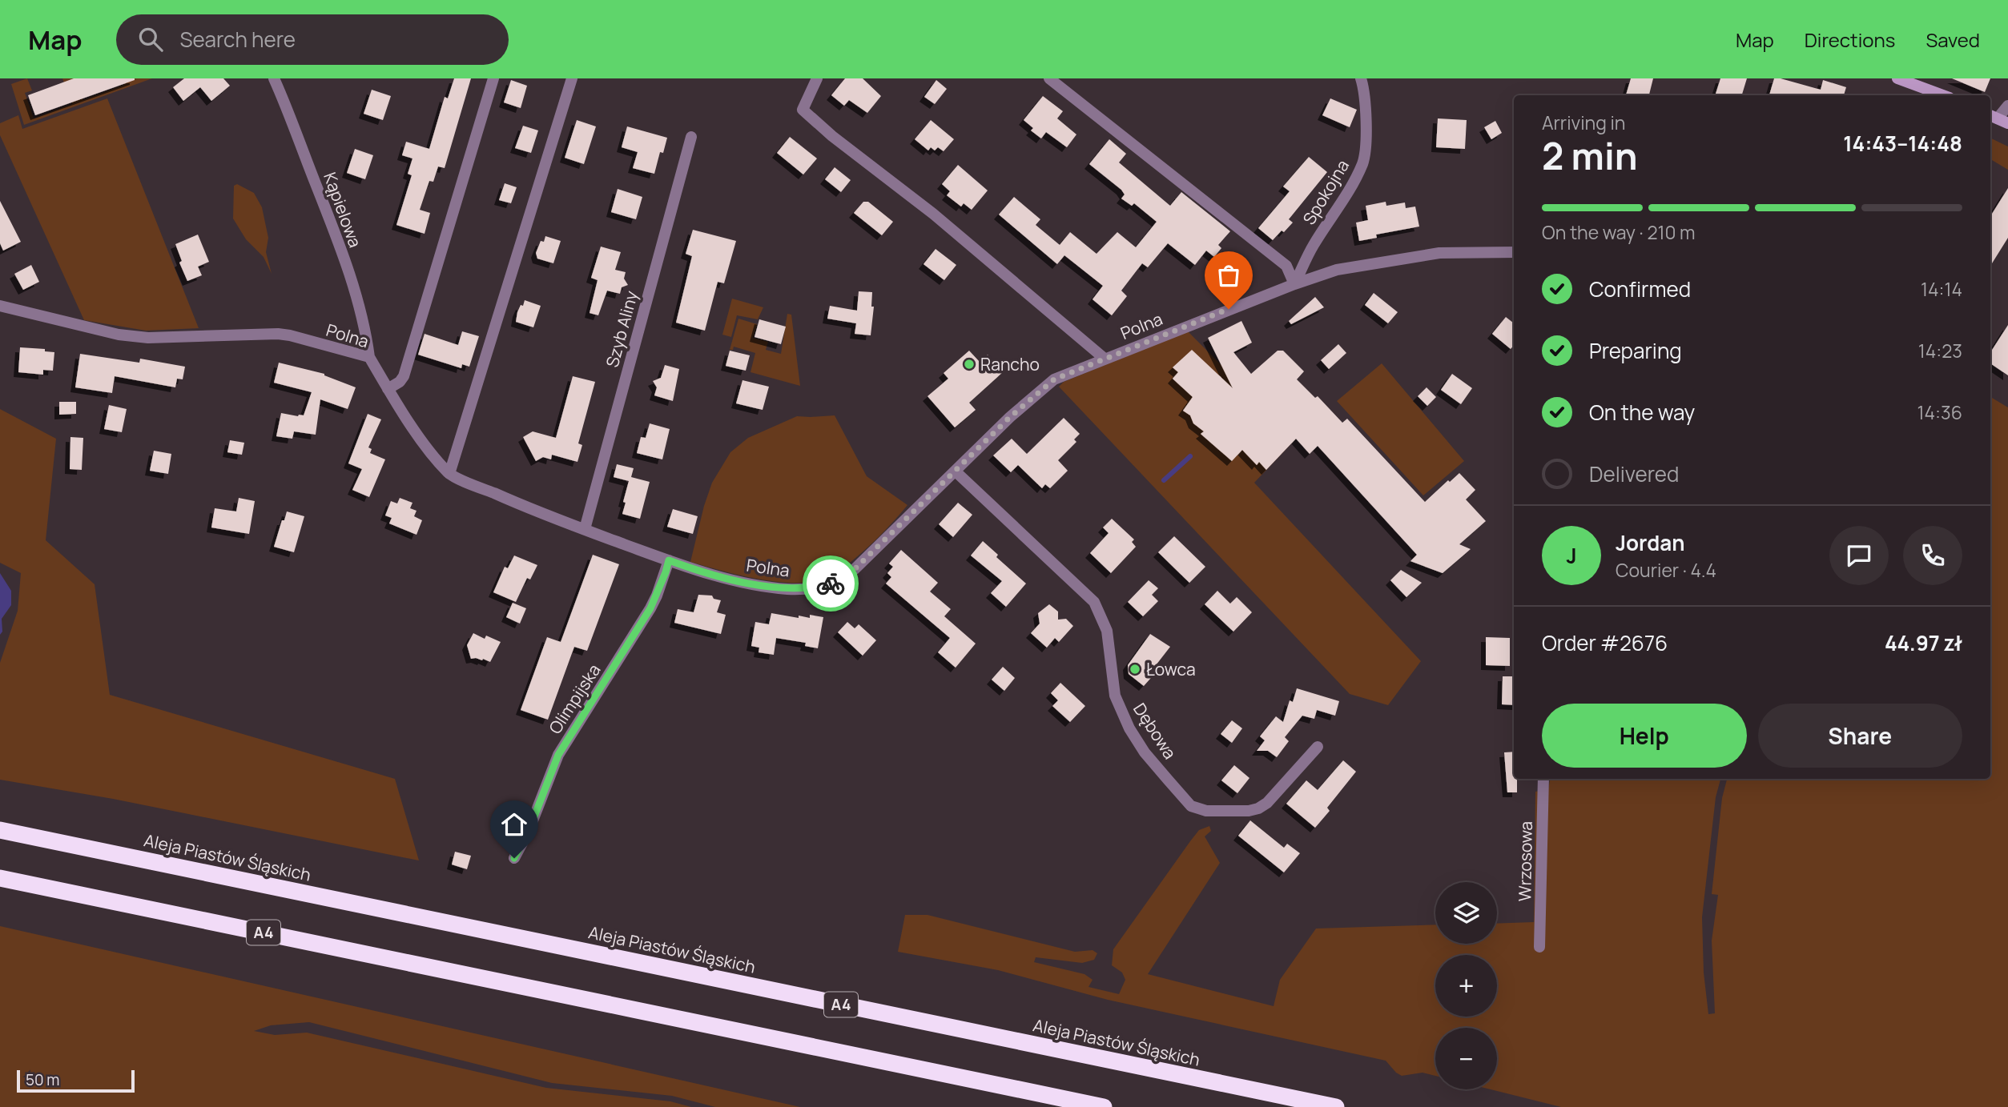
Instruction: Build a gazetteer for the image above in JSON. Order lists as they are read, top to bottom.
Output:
{
  "streets": {
    "highway": ["Aleja Piastów Śląskich", "A4"],
    "street": [
      "Spokojna",
      "Kąpielowa",
      "Polna",
      "Szyb Aliny",
      "Olimpijska",
      "Dębowa",
      "Wrzosowa"
    ]
  },
  "crossings": [
    ["Spokojna", "Polna"],
    ["Kąpielowa", "Polna"],
    ["Polna", "Szyb Aliny"],
    ["Polna", "Olimpijska"],
    ["Polna", "Dębowa"]
  ],
  "places": ["Rancho", "Łowca"],
  "scale_bar": "50 m",
  "page": {
    "header": "Map",
    "search": "Search here",
    "nav": ["Map", "Directions", "Saved"],
    "heading": ["2 min", "Arriving in", "14:43–14:48"],
    "panel": [
      "Jordan",
      "Courier · 4.4",
      "Order #2676",
      "44.97 zł"
    ],
    "bar": "On the way · 210 m",
    "list": [
      ["Confirmed", "14:14"],
      ["Preparing", "14:23"],
      ["On the way", "14:36"],
      "Delivered"
    ],
    "round": "J",
    "buttons": ["Help", "Share"],
    "map_buttons": ["+", "−"],
    "scale": "50 m"
  }
}
